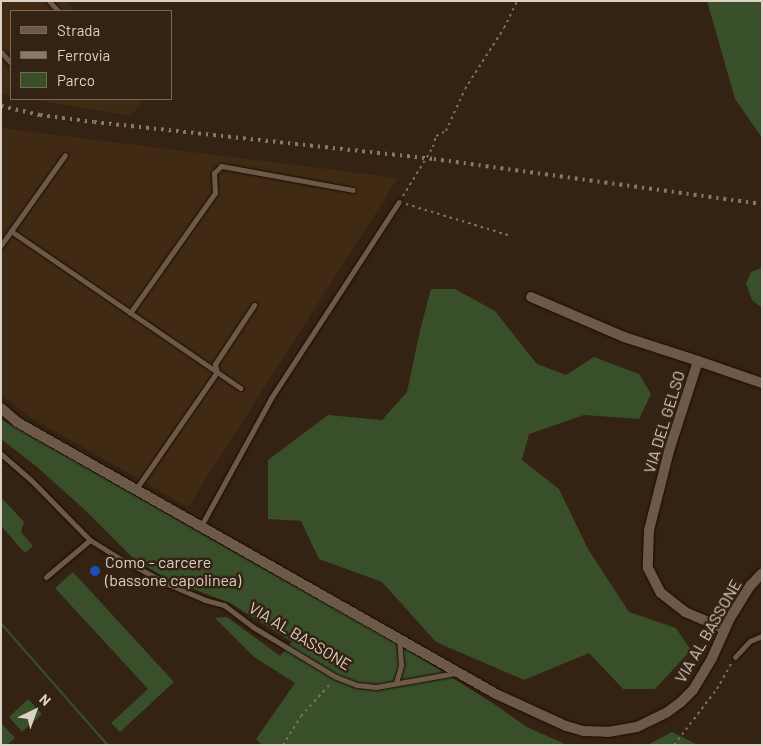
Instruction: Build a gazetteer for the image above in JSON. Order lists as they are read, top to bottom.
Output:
{
  "streets": {
    "street": ["VIA DEL GELSO", "VIA AL BASSONE"]
  },
  "crossings": [
    ["VIA DEL GELSO", "VIA AL BASSONE"]
  ],
  "places": ["Como - carcere (bassone capolinea)"],
  "legend": ["Strada", "Ferrovia", "Parco"],
  "north": "top right"
}
